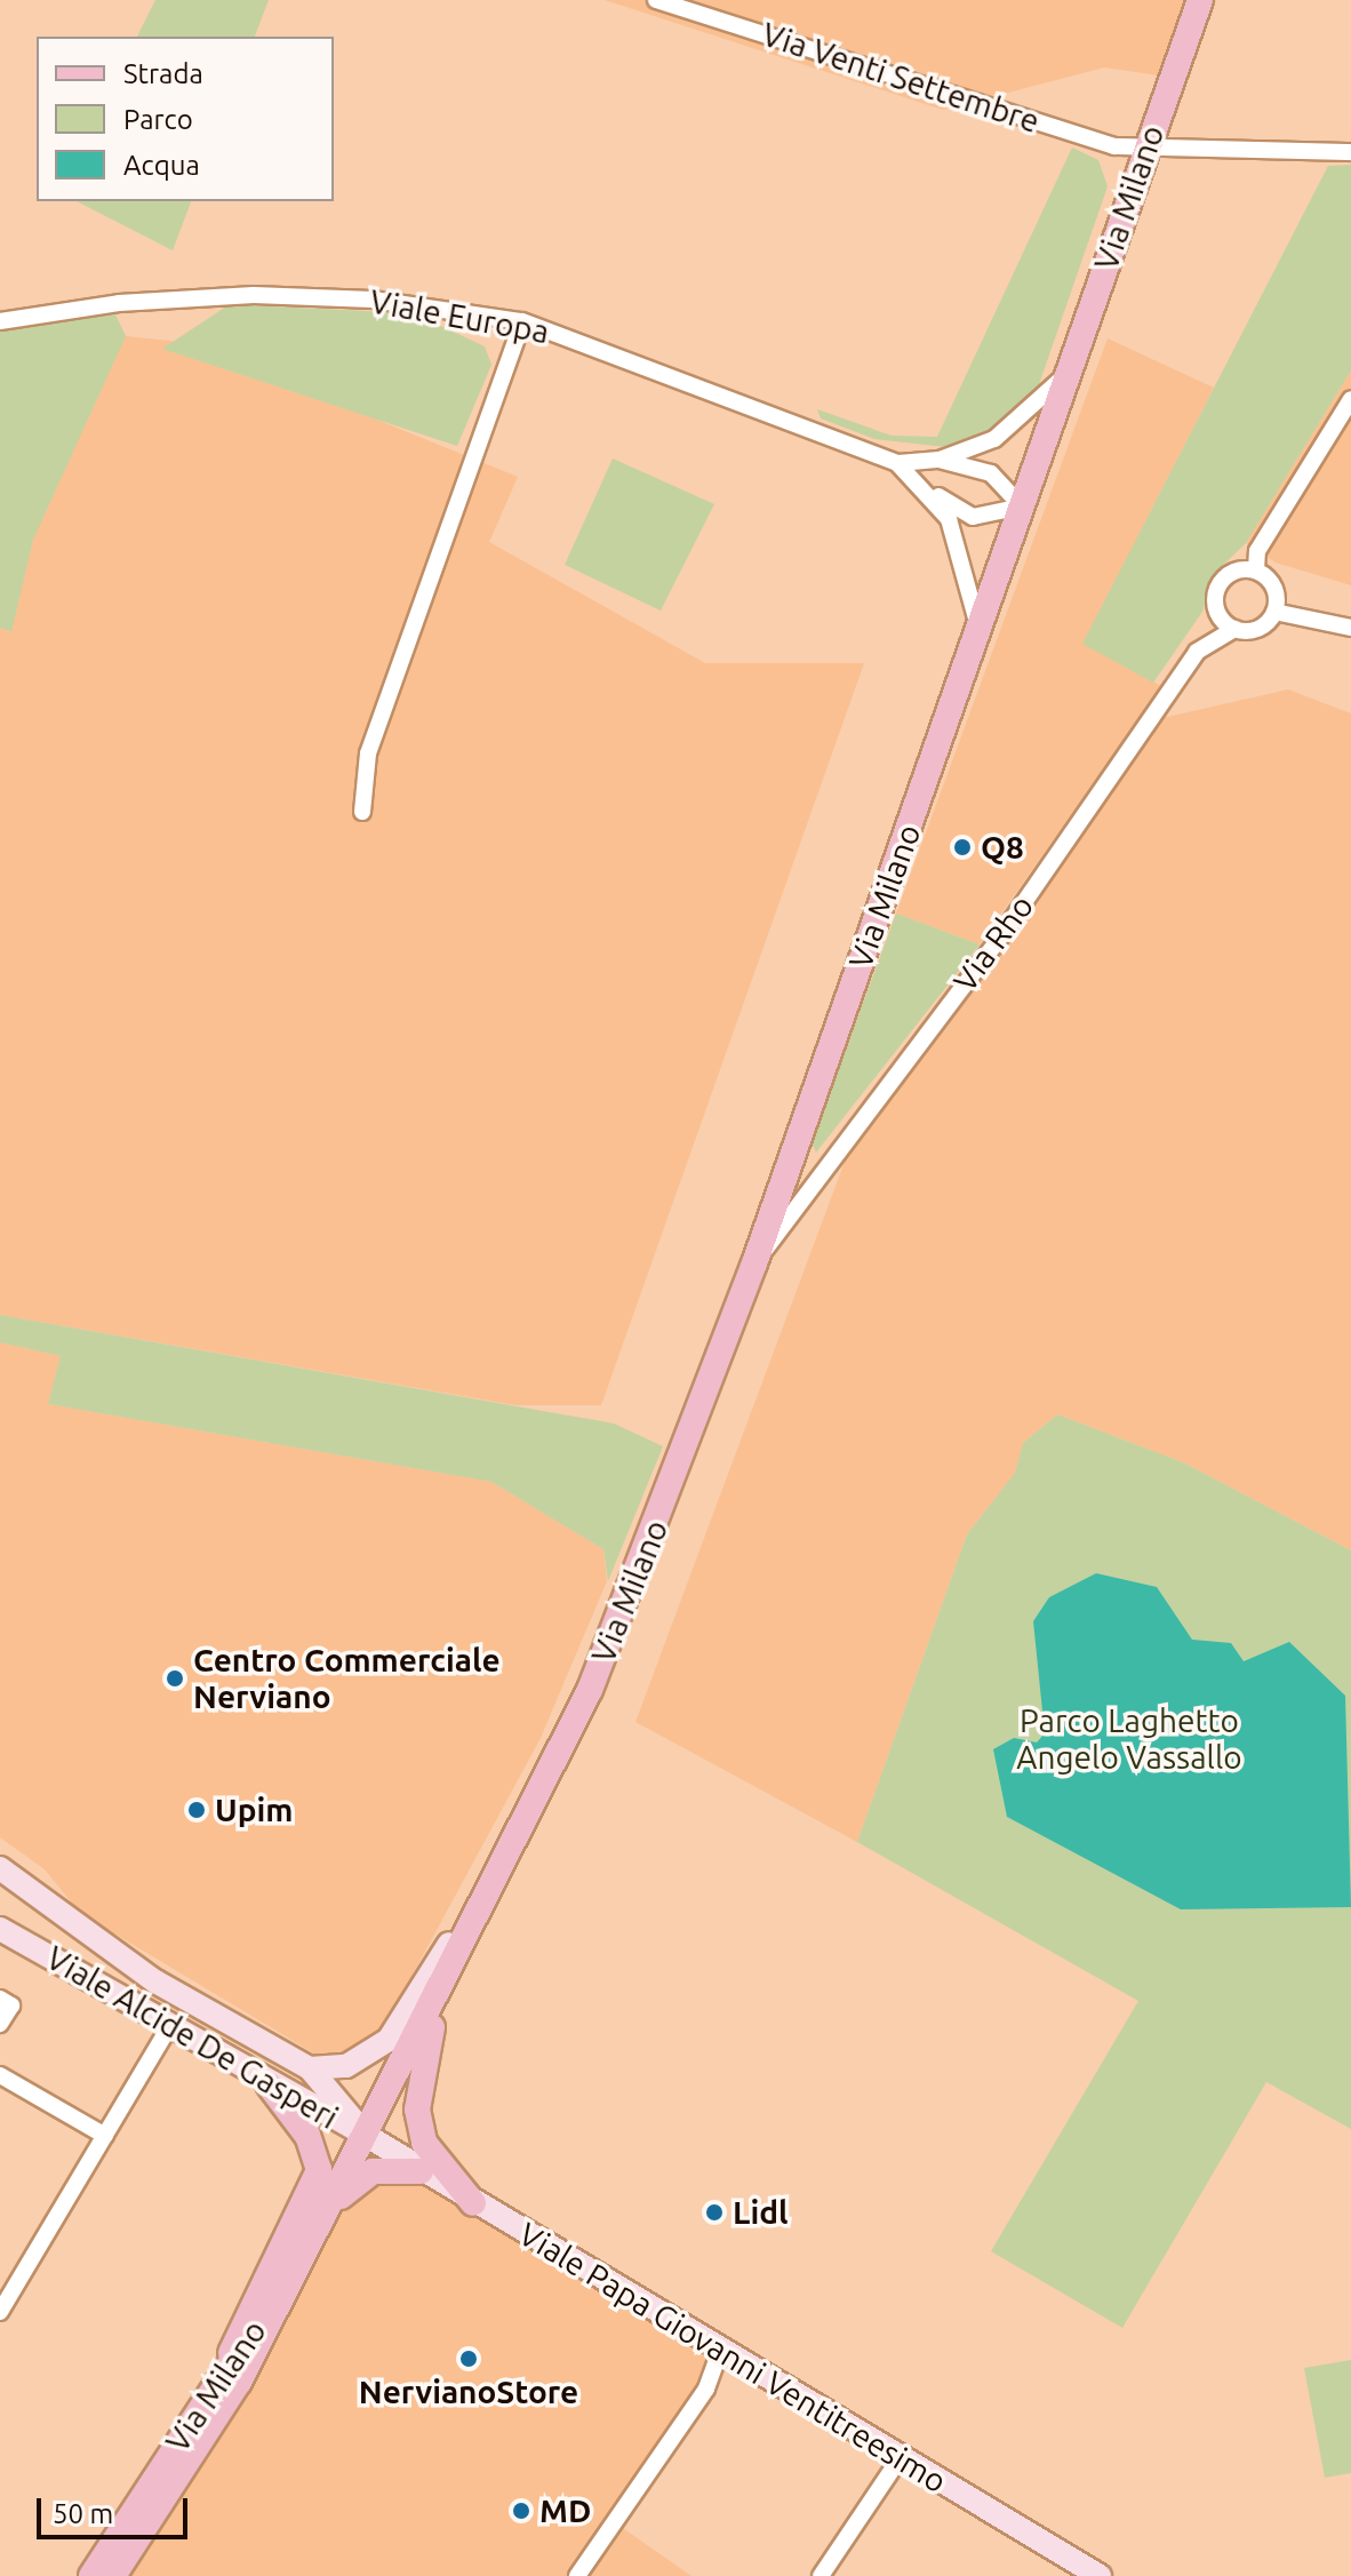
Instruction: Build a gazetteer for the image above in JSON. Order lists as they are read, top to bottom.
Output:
{
  "streets": {
    "main road": ["Via Milano"],
    "street": [
      "Via Venti Settembre",
      "Viale Europa",
      "Via Rho",
      "Viale Alcide De Gasperi",
      "Viale Papa Giovanni Ventitreesimo"
    ]
  },
  "crossings": [
    ["Via Venti Settembre", "Via Milano"],
    ["Via Milano", "Viale Europa"],
    ["Via Milano", "Via Rho"],
    ["Via Milano", "Viale Alcide De Gasperi"],
    ["Via Milano", "Viale Papa Giovanni Ventitreesimo"],
    ["Viale Alcide De Gasperi", "Viale Papa Giovanni Ventitreesimo"]
  ],
  "parks": ["Parco Laghetto Angelo Vassallo"],
  "places": [
    "Q8",
    "Centro Commerciale Nerviano",
    "Upim",
    "Lidl",
    "NervianoStore",
    "MD"
  ],
  "legend": ["Strada", "Parco", "Acqua"],
  "scale_bar": "50 m"
}
